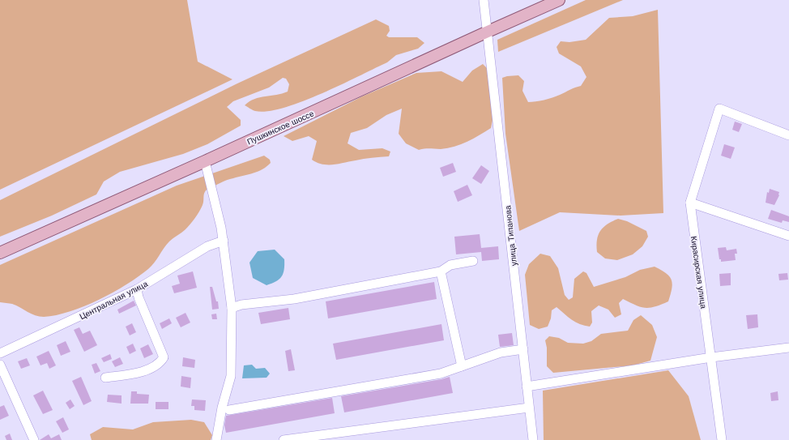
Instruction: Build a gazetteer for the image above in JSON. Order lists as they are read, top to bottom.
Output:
{
  "streets": {
    "main road": ["Пушкинское шоссе"],
    "street": ["улица Типанова", "Кирасирская улица", "Центральная улица"]
  },
  "crossings": [
    ["Пушкинское шоссе", "улица Типанова"]
  ]
}
